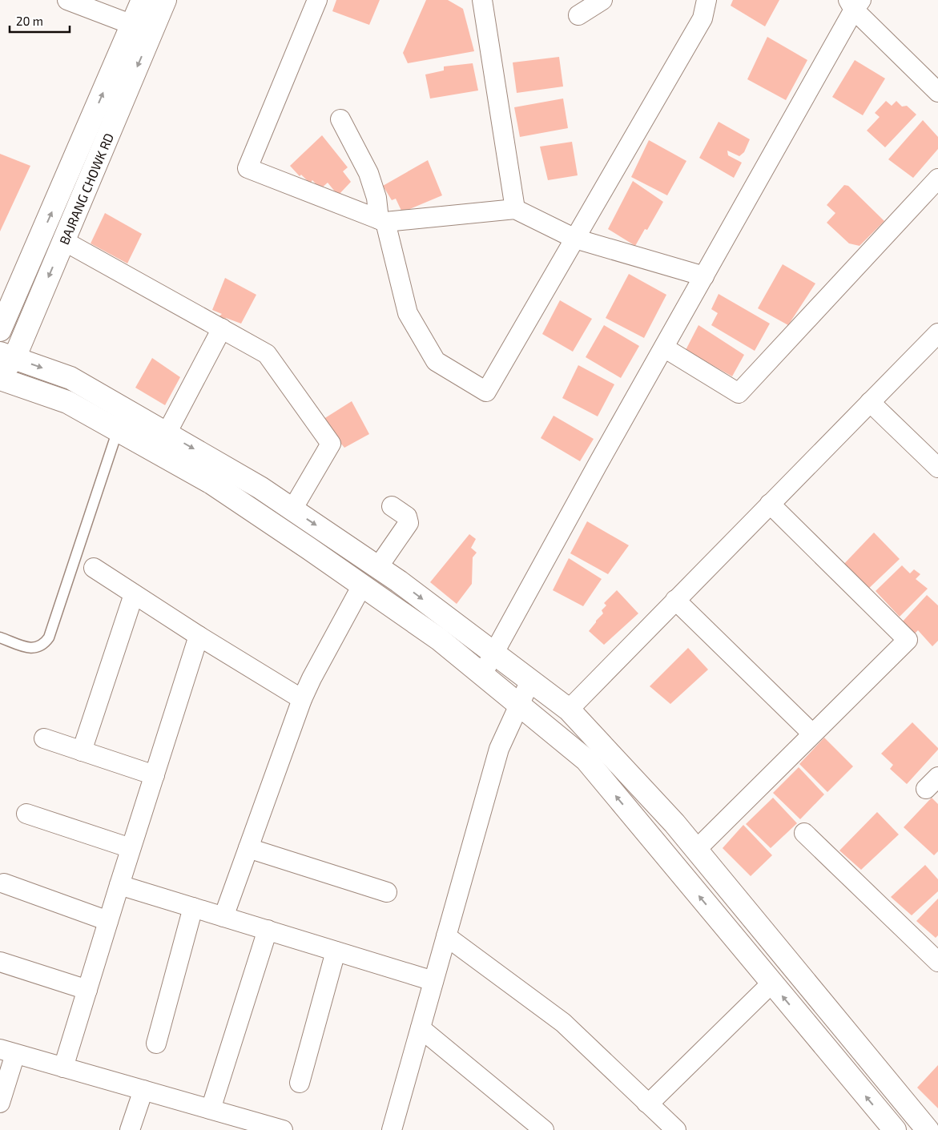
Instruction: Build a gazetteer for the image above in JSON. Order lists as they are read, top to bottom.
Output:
{
  "streets": {
    "street": ["BAJRANG CHOWK RD"]
  },
  "scale_bar": "20 m"
}
